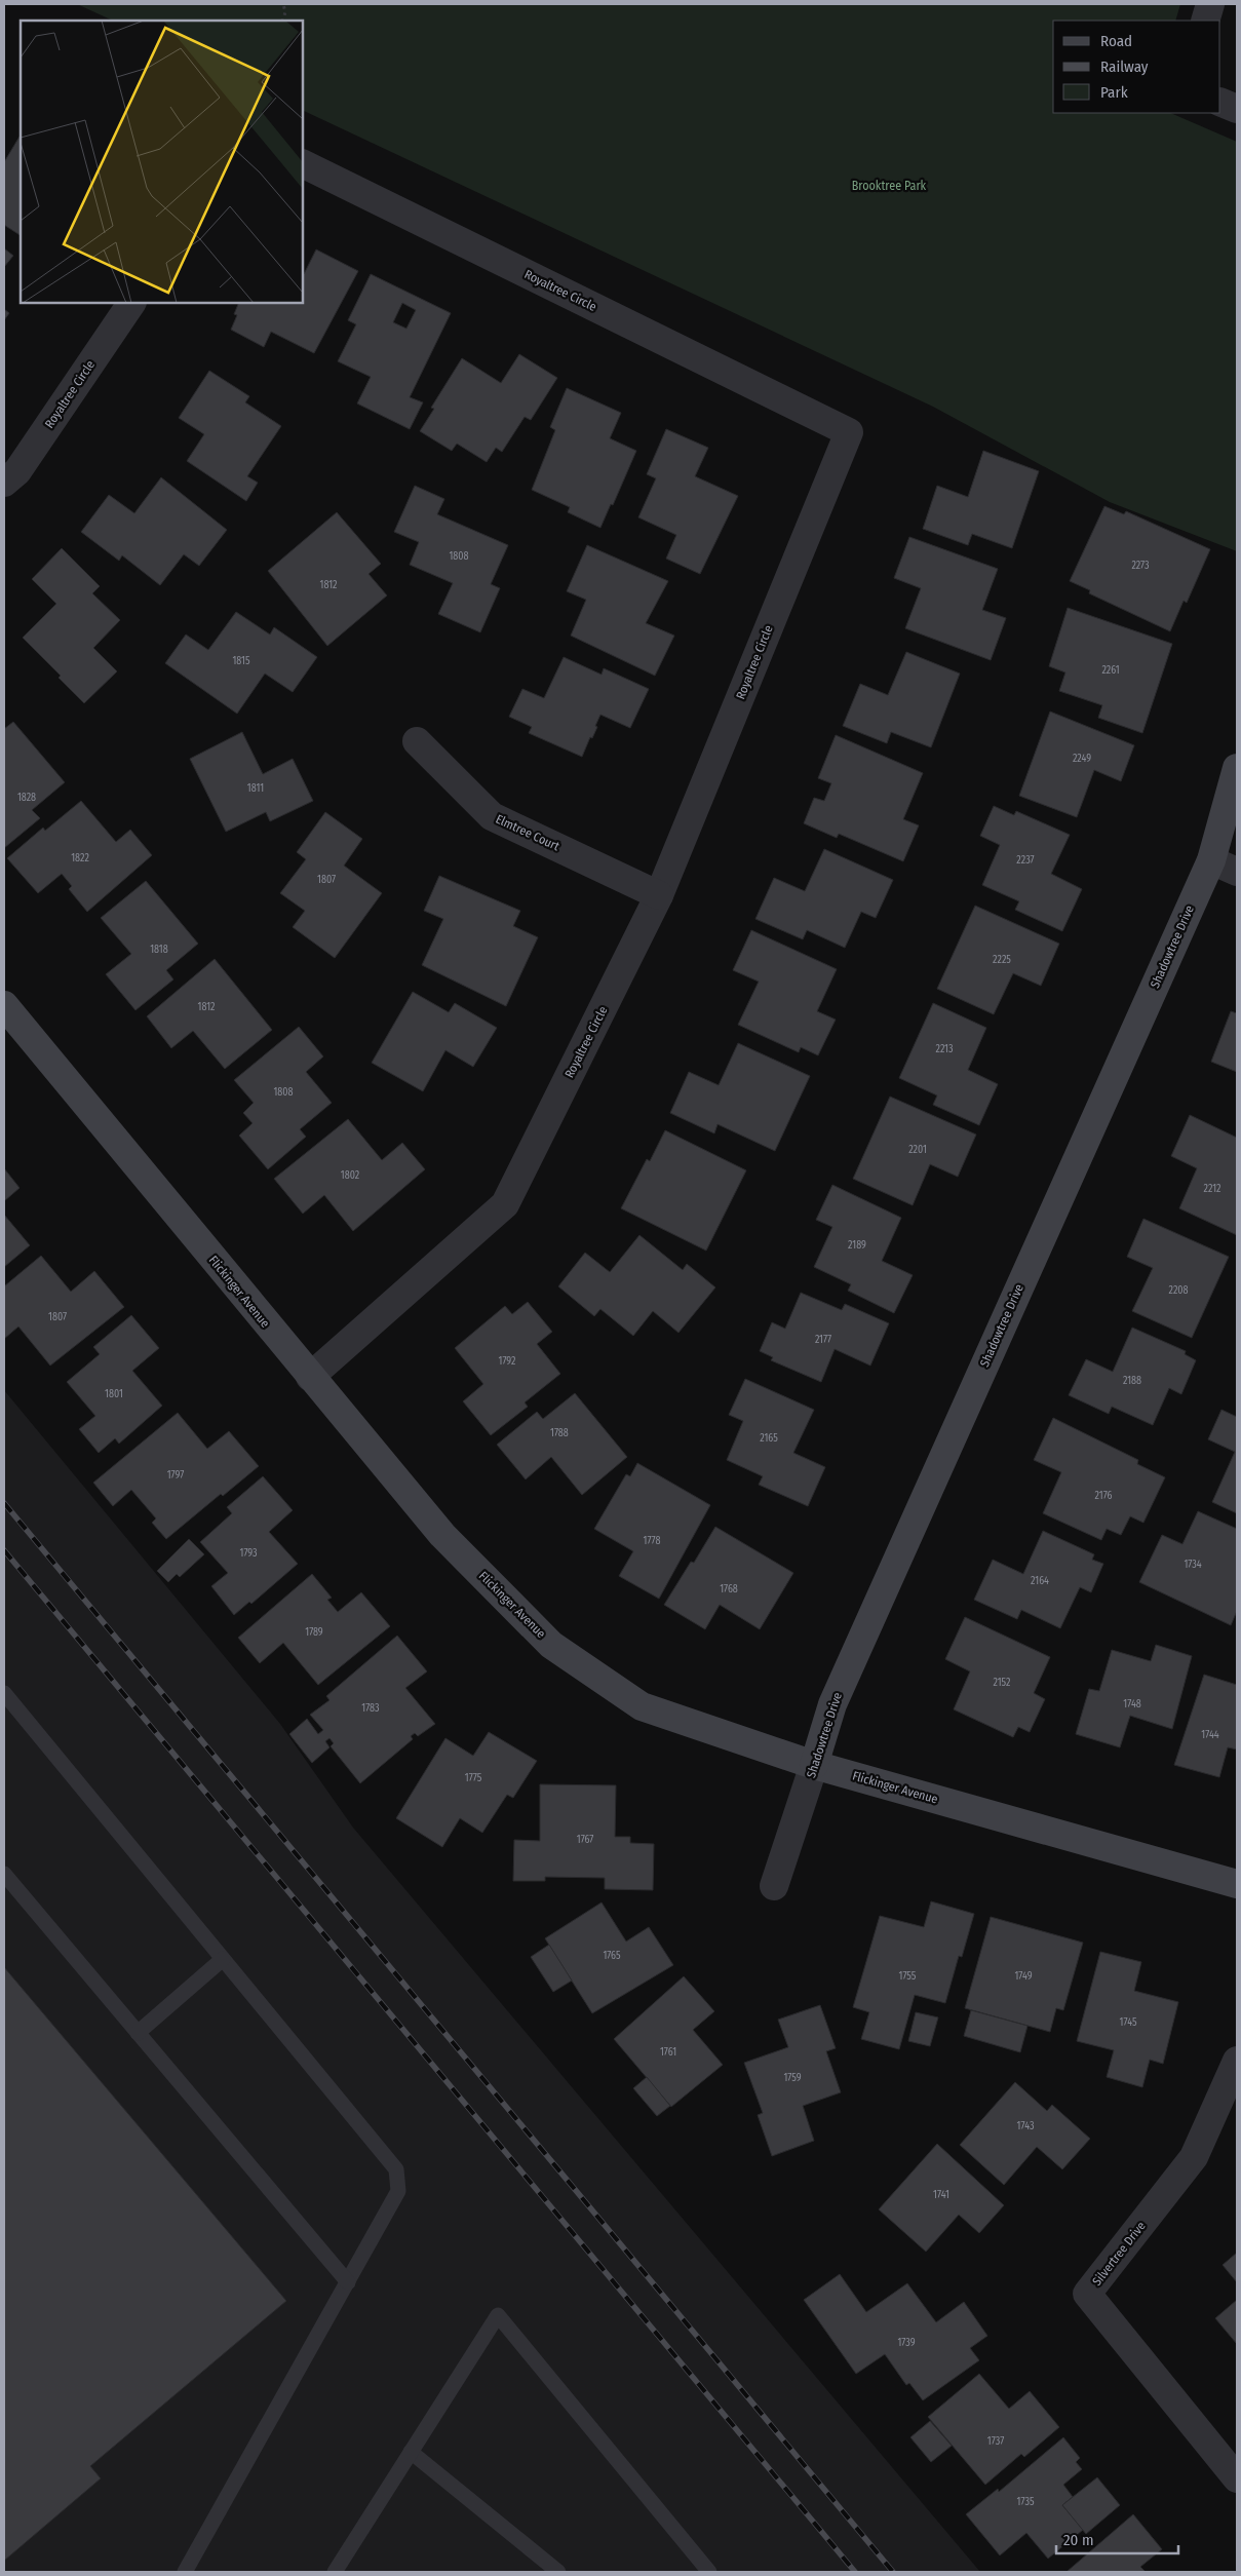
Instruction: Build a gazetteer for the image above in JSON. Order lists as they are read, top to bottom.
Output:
{
  "streets": {
    "street": [
      "Royaltree Circle",
      "Elmtree Court",
      "Shadowtree Drive",
      "Flickinger Avenue",
      "Silvertree Drive"
    ]
  },
  "crossings": [
    ["Royaltree Circle", "Elmtree Court"],
    ["Royaltree Circle", "Flickinger Avenue"],
    ["Shadowtree Drive", "Flickinger Avenue"]
  ],
  "parks": ["Brooktree Park"],
  "house_numbers": [
    "1808",
    "2273",
    "1812",
    "1815",
    "2261",
    "2249",
    "1811",
    "1828",
    "1822",
    "2237",
    "1807",
    "1818",
    "2225",
    "1812",
    "2213",
    "1808",
    "2201",
    "1802",
    "2212",
    "2189",
    "2208",
    "1807",
    "2177",
    "1792",
    "2188",
    "1801",
    "1788",
    "2165",
    "1797",
    "2176",
    "1778",
    "1793",
    "1734",
    "2164",
    "1768",
    "1789",
    "2152",
    "1748",
    "1783",
    "1744",
    "1775",
    "1767",
    "1765",
    "1755",
    "1749",
    "1745",
    "1761",
    "1759",
    "1743",
    "1741",
    "1739",
    "1737",
    "1735"
  ],
  "legend": ["Road", "Railway", "Park"],
  "scale_bar": "20 m"
}
